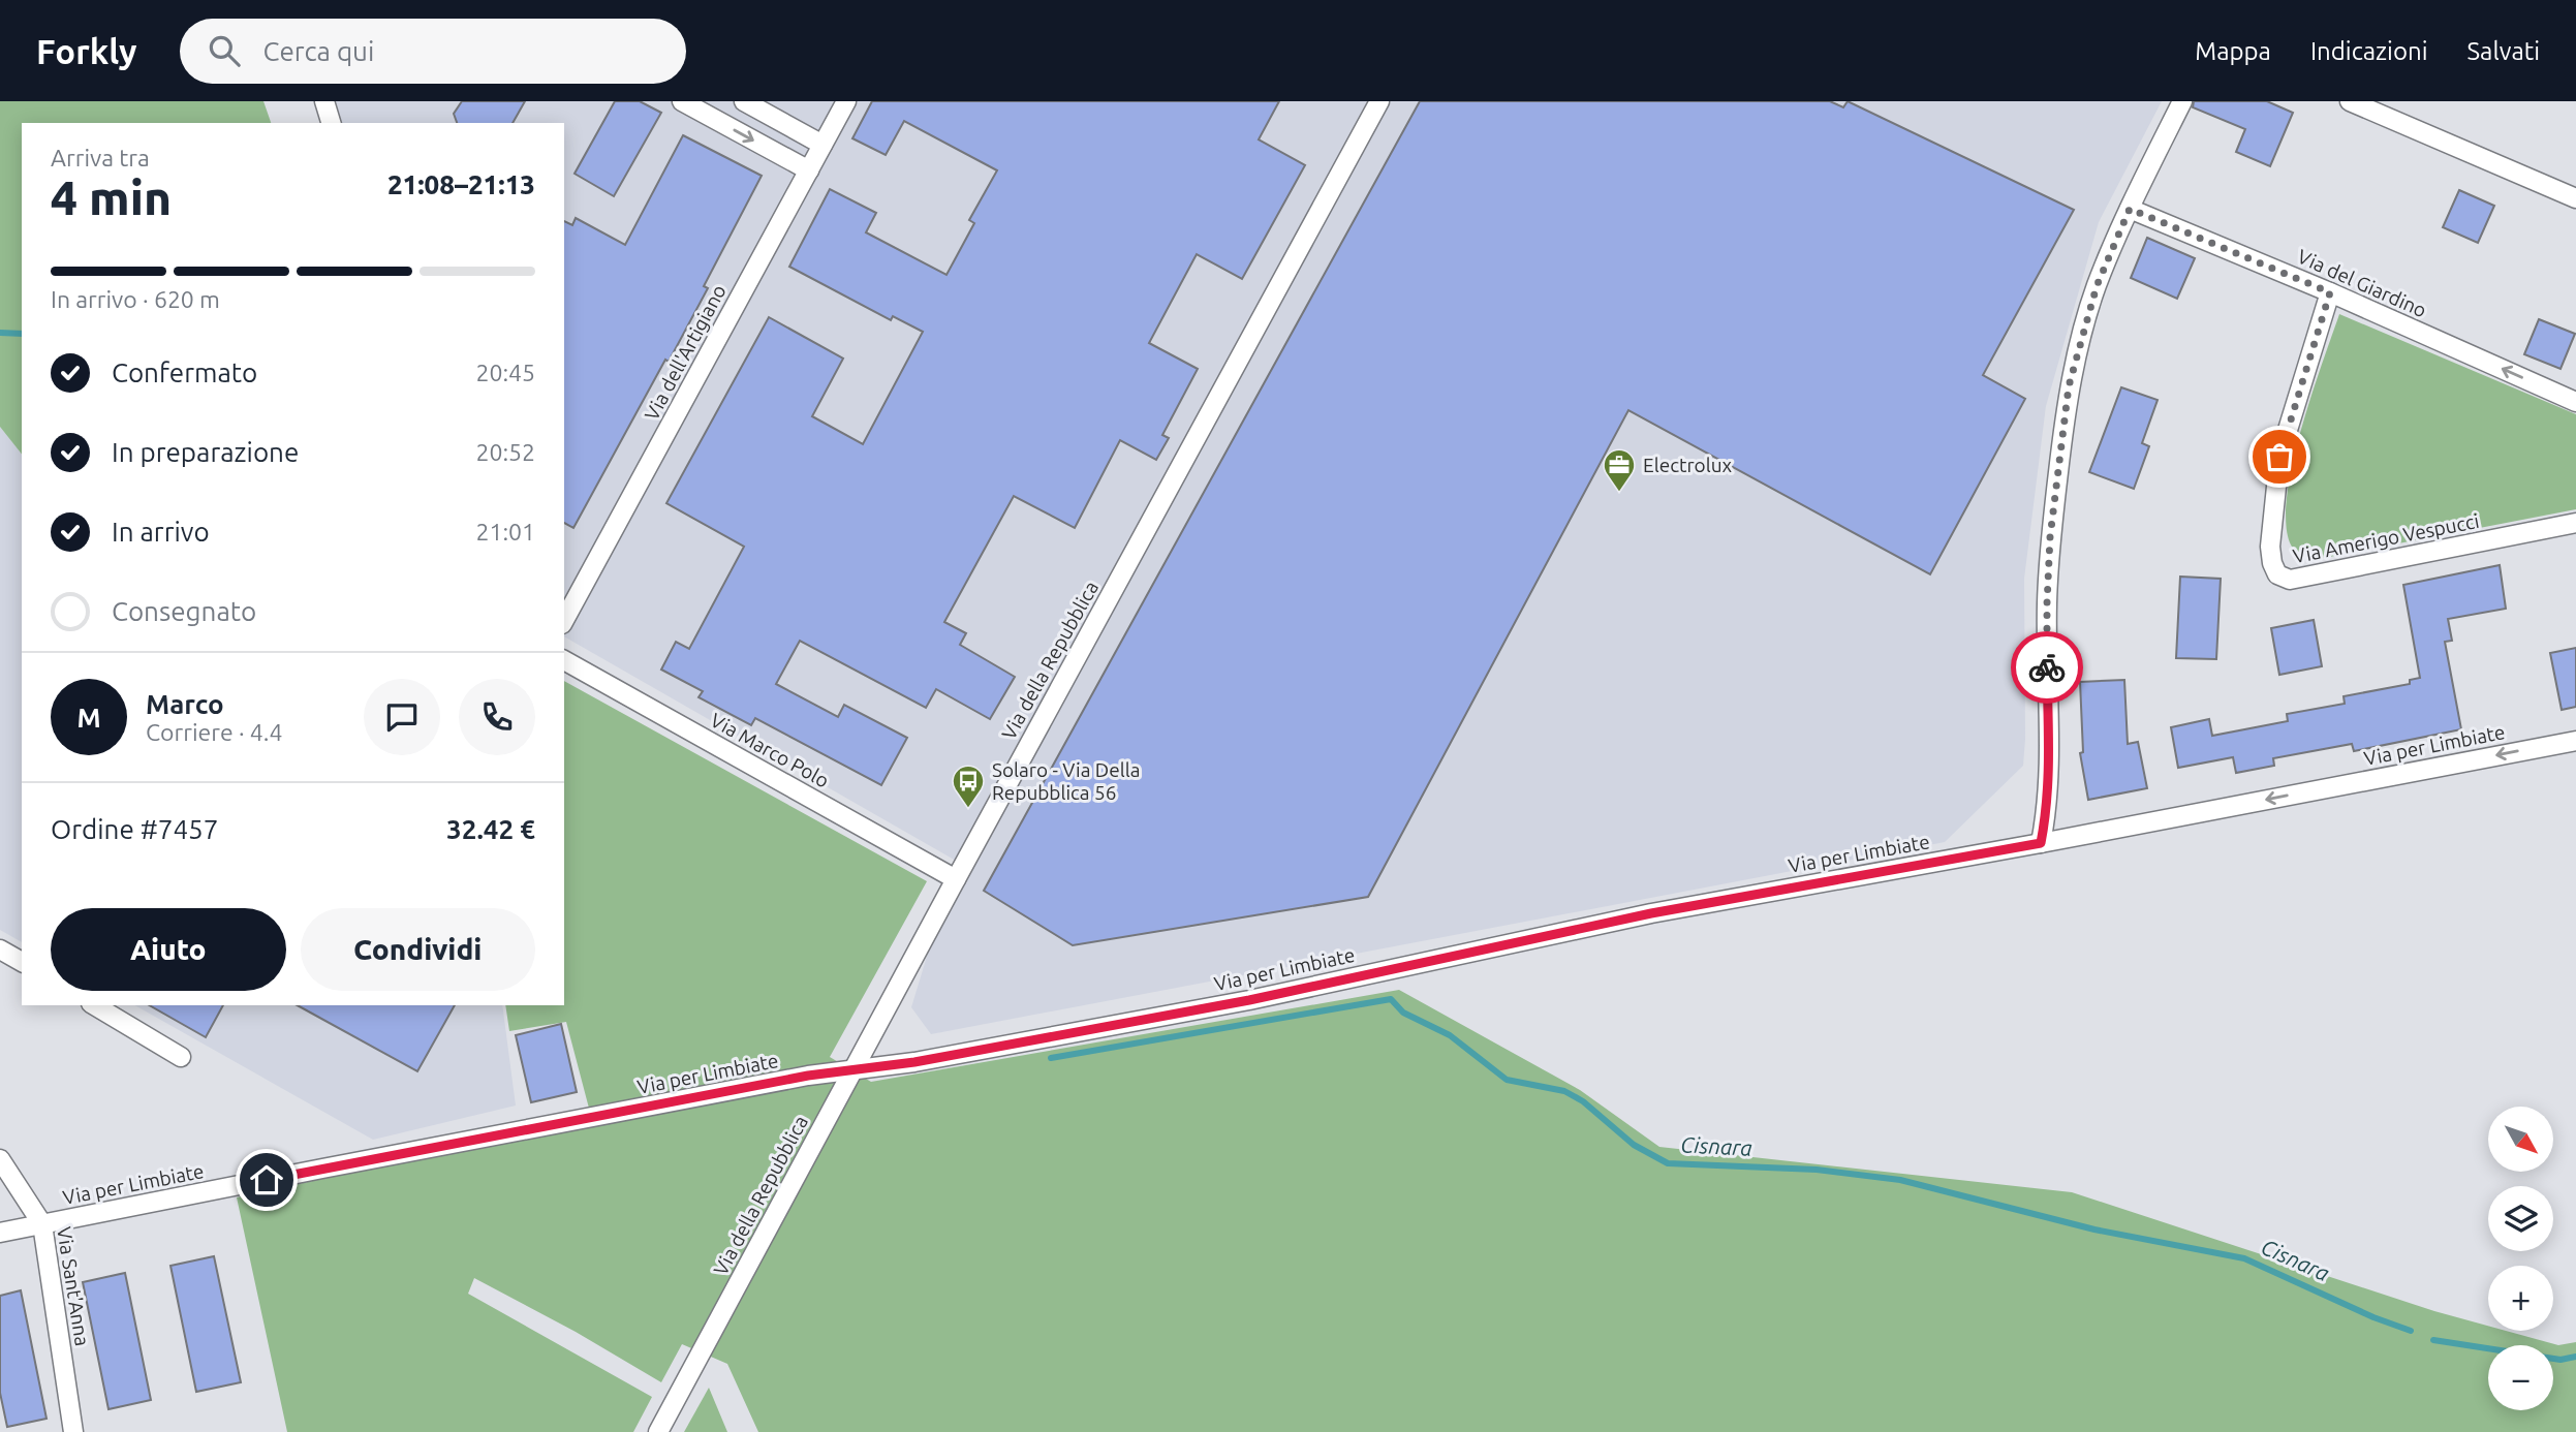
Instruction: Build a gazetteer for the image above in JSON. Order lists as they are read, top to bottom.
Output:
{
  "streets": {
    "street": [
      "Via del Giardino",
      "Via dell'Artigiano",
      "Via Amerigo Vespucci",
      "Via della Repubblica",
      "Via per Limbiate",
      "Via Marco Polo",
      "Via Sant'Anna"
    ]
  },
  "crossings": [
    ["Via del Giardino", "Via Amerigo Vespucci"],
    ["Via della Repubblica", "Via per Limbiate"],
    ["Via della Repubblica", "Via Marco Polo"],
    ["Via per Limbiate", "Via Sant'Anna"]
  ],
  "one_way": ["Via del Giardino"],
  "water": ["Cisnara"],
  "places": {
    "office": ["Electrolux"],
    "bus stop": ["Solaro - Via Della Repubblica 56"]
  },
  "north": "bottom right",
  "page": {
    "header": "Forkly",
    "search": "Cerca qui",
    "nav": ["Mappa", "Indicazioni", "Salvati"],
    "heading": ["4 min", "Arriva tra", "21:08–21:13"],
    "panel": [
      "Marco",
      "Corriere · 4.4",
      "Ordine #7457",
      "32.42 €"
    ],
    "bar": "In arrivo · 620 m",
    "list": [
      ["Confermato", "20:45"],
      ["In preparazione", "20:52"],
      ["In arrivo", "21:01"],
      "Consegnato"
    ],
    "round": "M",
    "buttons": ["Aiuto", "Condividi"],
    "map_buttons": ["+", "−"]
  }
}
